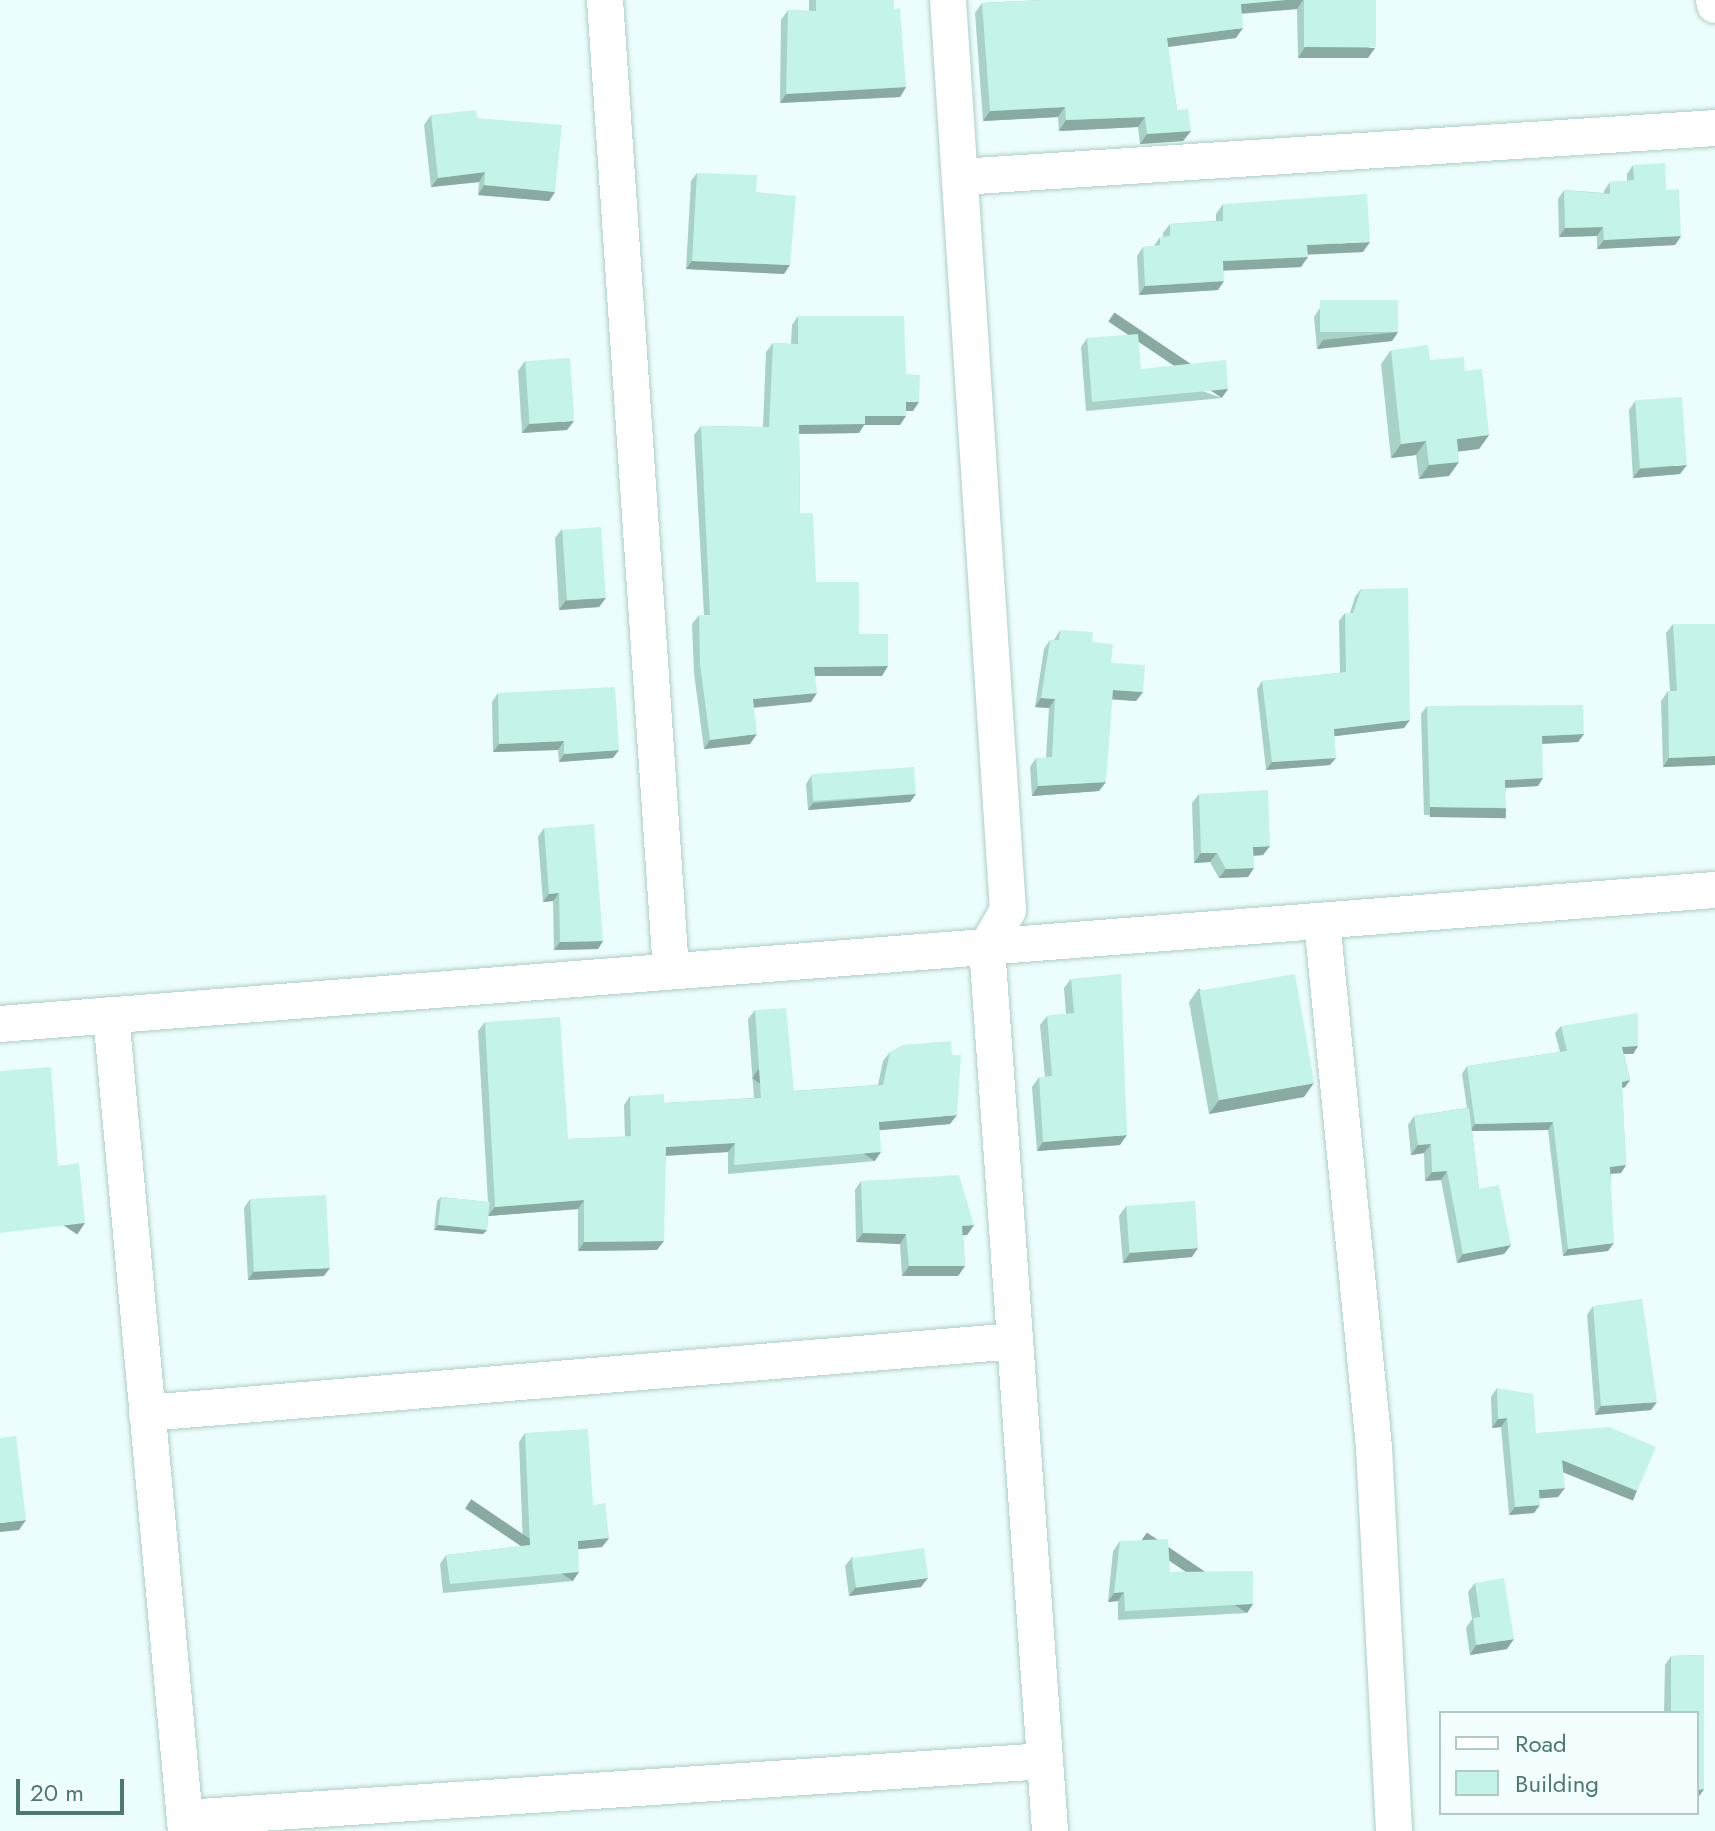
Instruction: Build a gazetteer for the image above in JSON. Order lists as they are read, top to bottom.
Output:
{
  "legend": ["Road", "Building"],
  "scale_bar": "20 m"
}
